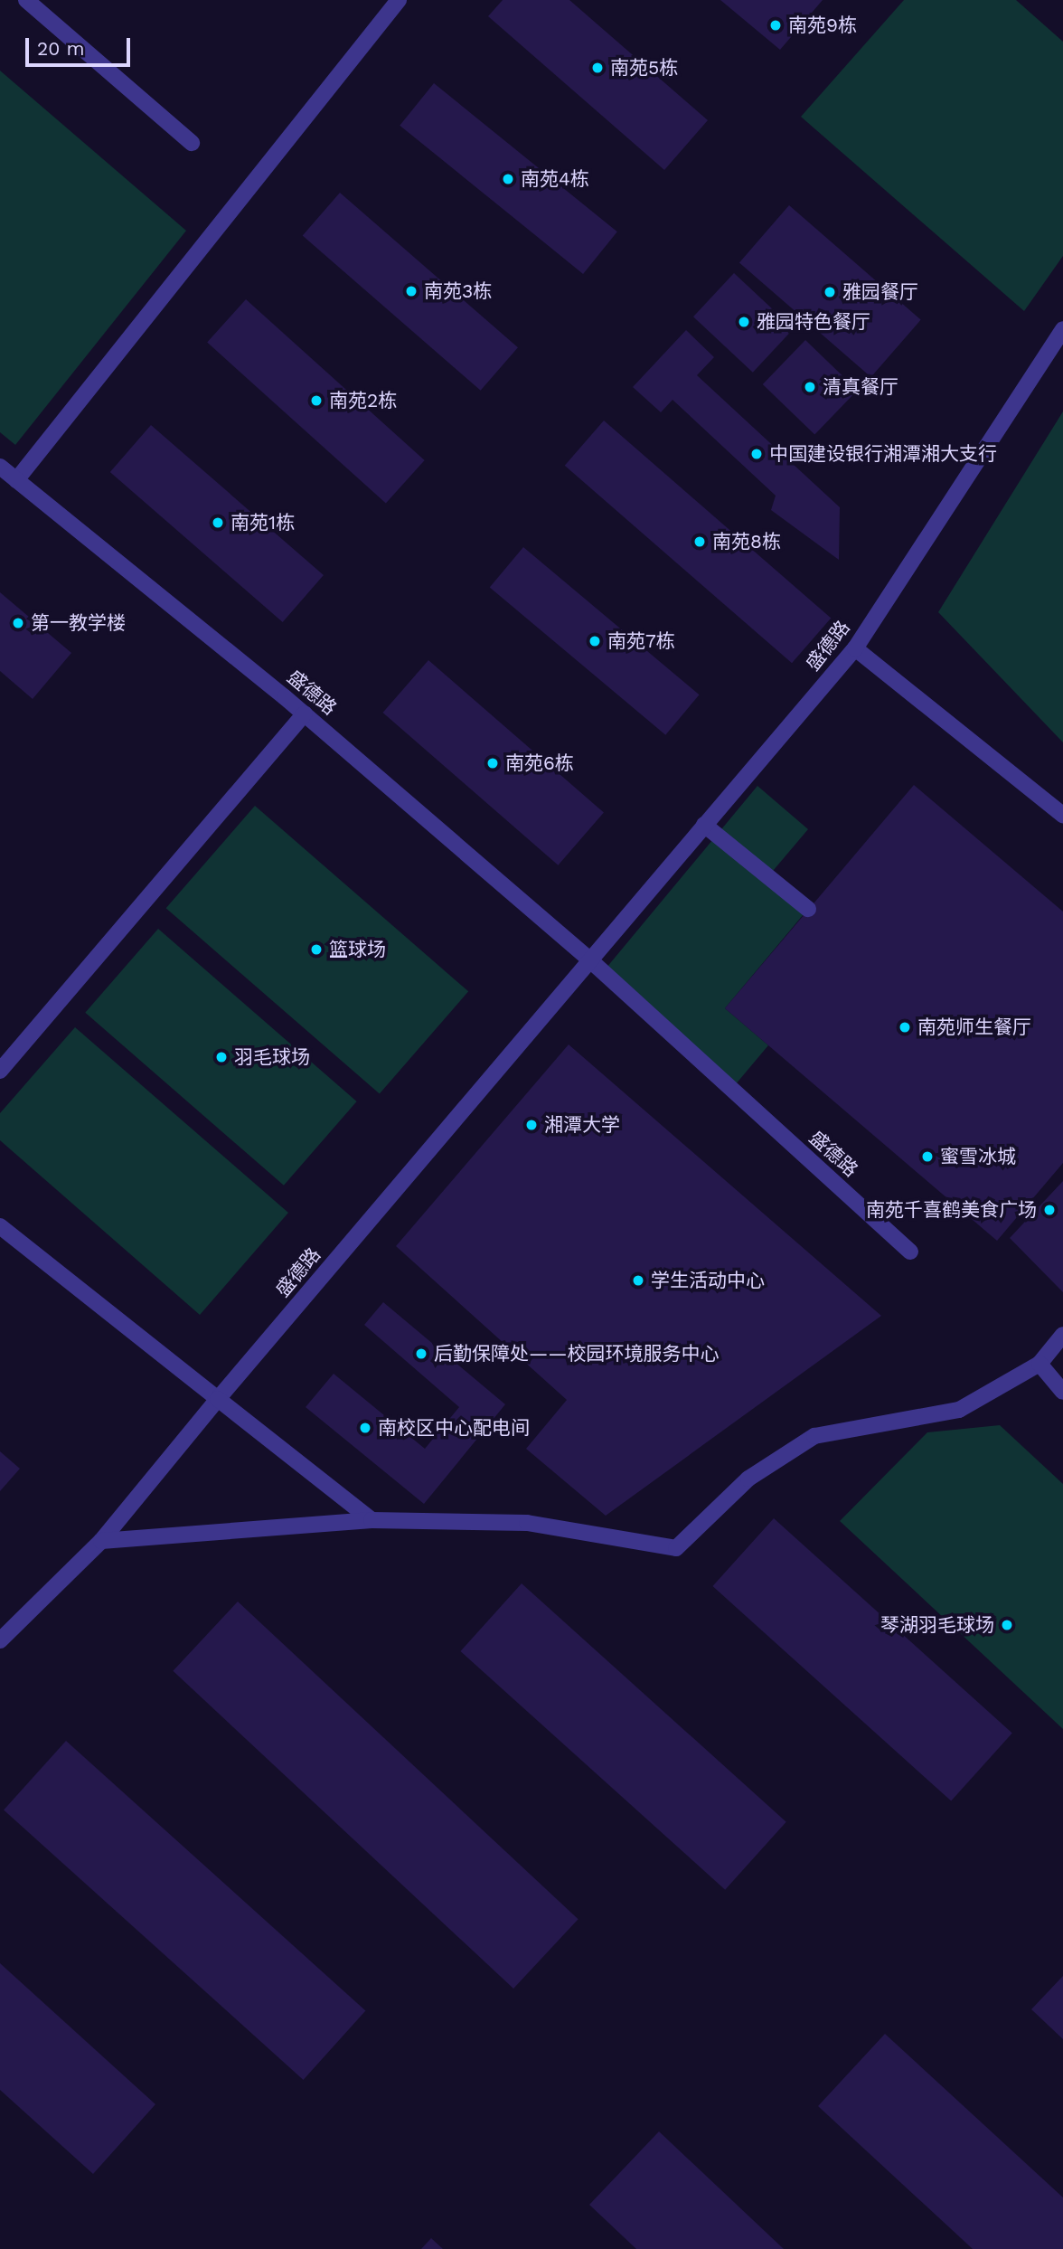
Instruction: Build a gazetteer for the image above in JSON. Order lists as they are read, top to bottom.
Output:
{
  "streets": {
    "street": ["盛德路"]
  },
  "places": [
    "南苑9栋",
    "南苑5栋",
    "南苑4栋",
    "南苑3栋",
    "雅园餐厅",
    "雅园特色餐厅",
    "清真餐厅",
    "南苑2栋",
    "中国建设银行湘潭湘大支行",
    "南苑1栋",
    "南苑8栋",
    "第一教学楼",
    "南苑7栋",
    "南苑6栋",
    "篮球场",
    "南苑师生餐厅",
    "羽毛球场",
    "湘潭大学",
    "蜜雪冰城",
    "南苑千喜鹤美食广场",
    "学生活动中心",
    "后勤保障处——校园环境服务中心",
    "南校区中心配电间",
    "琴湖羽毛球场"
  ],
  "scale_bar": "20 m"
}
